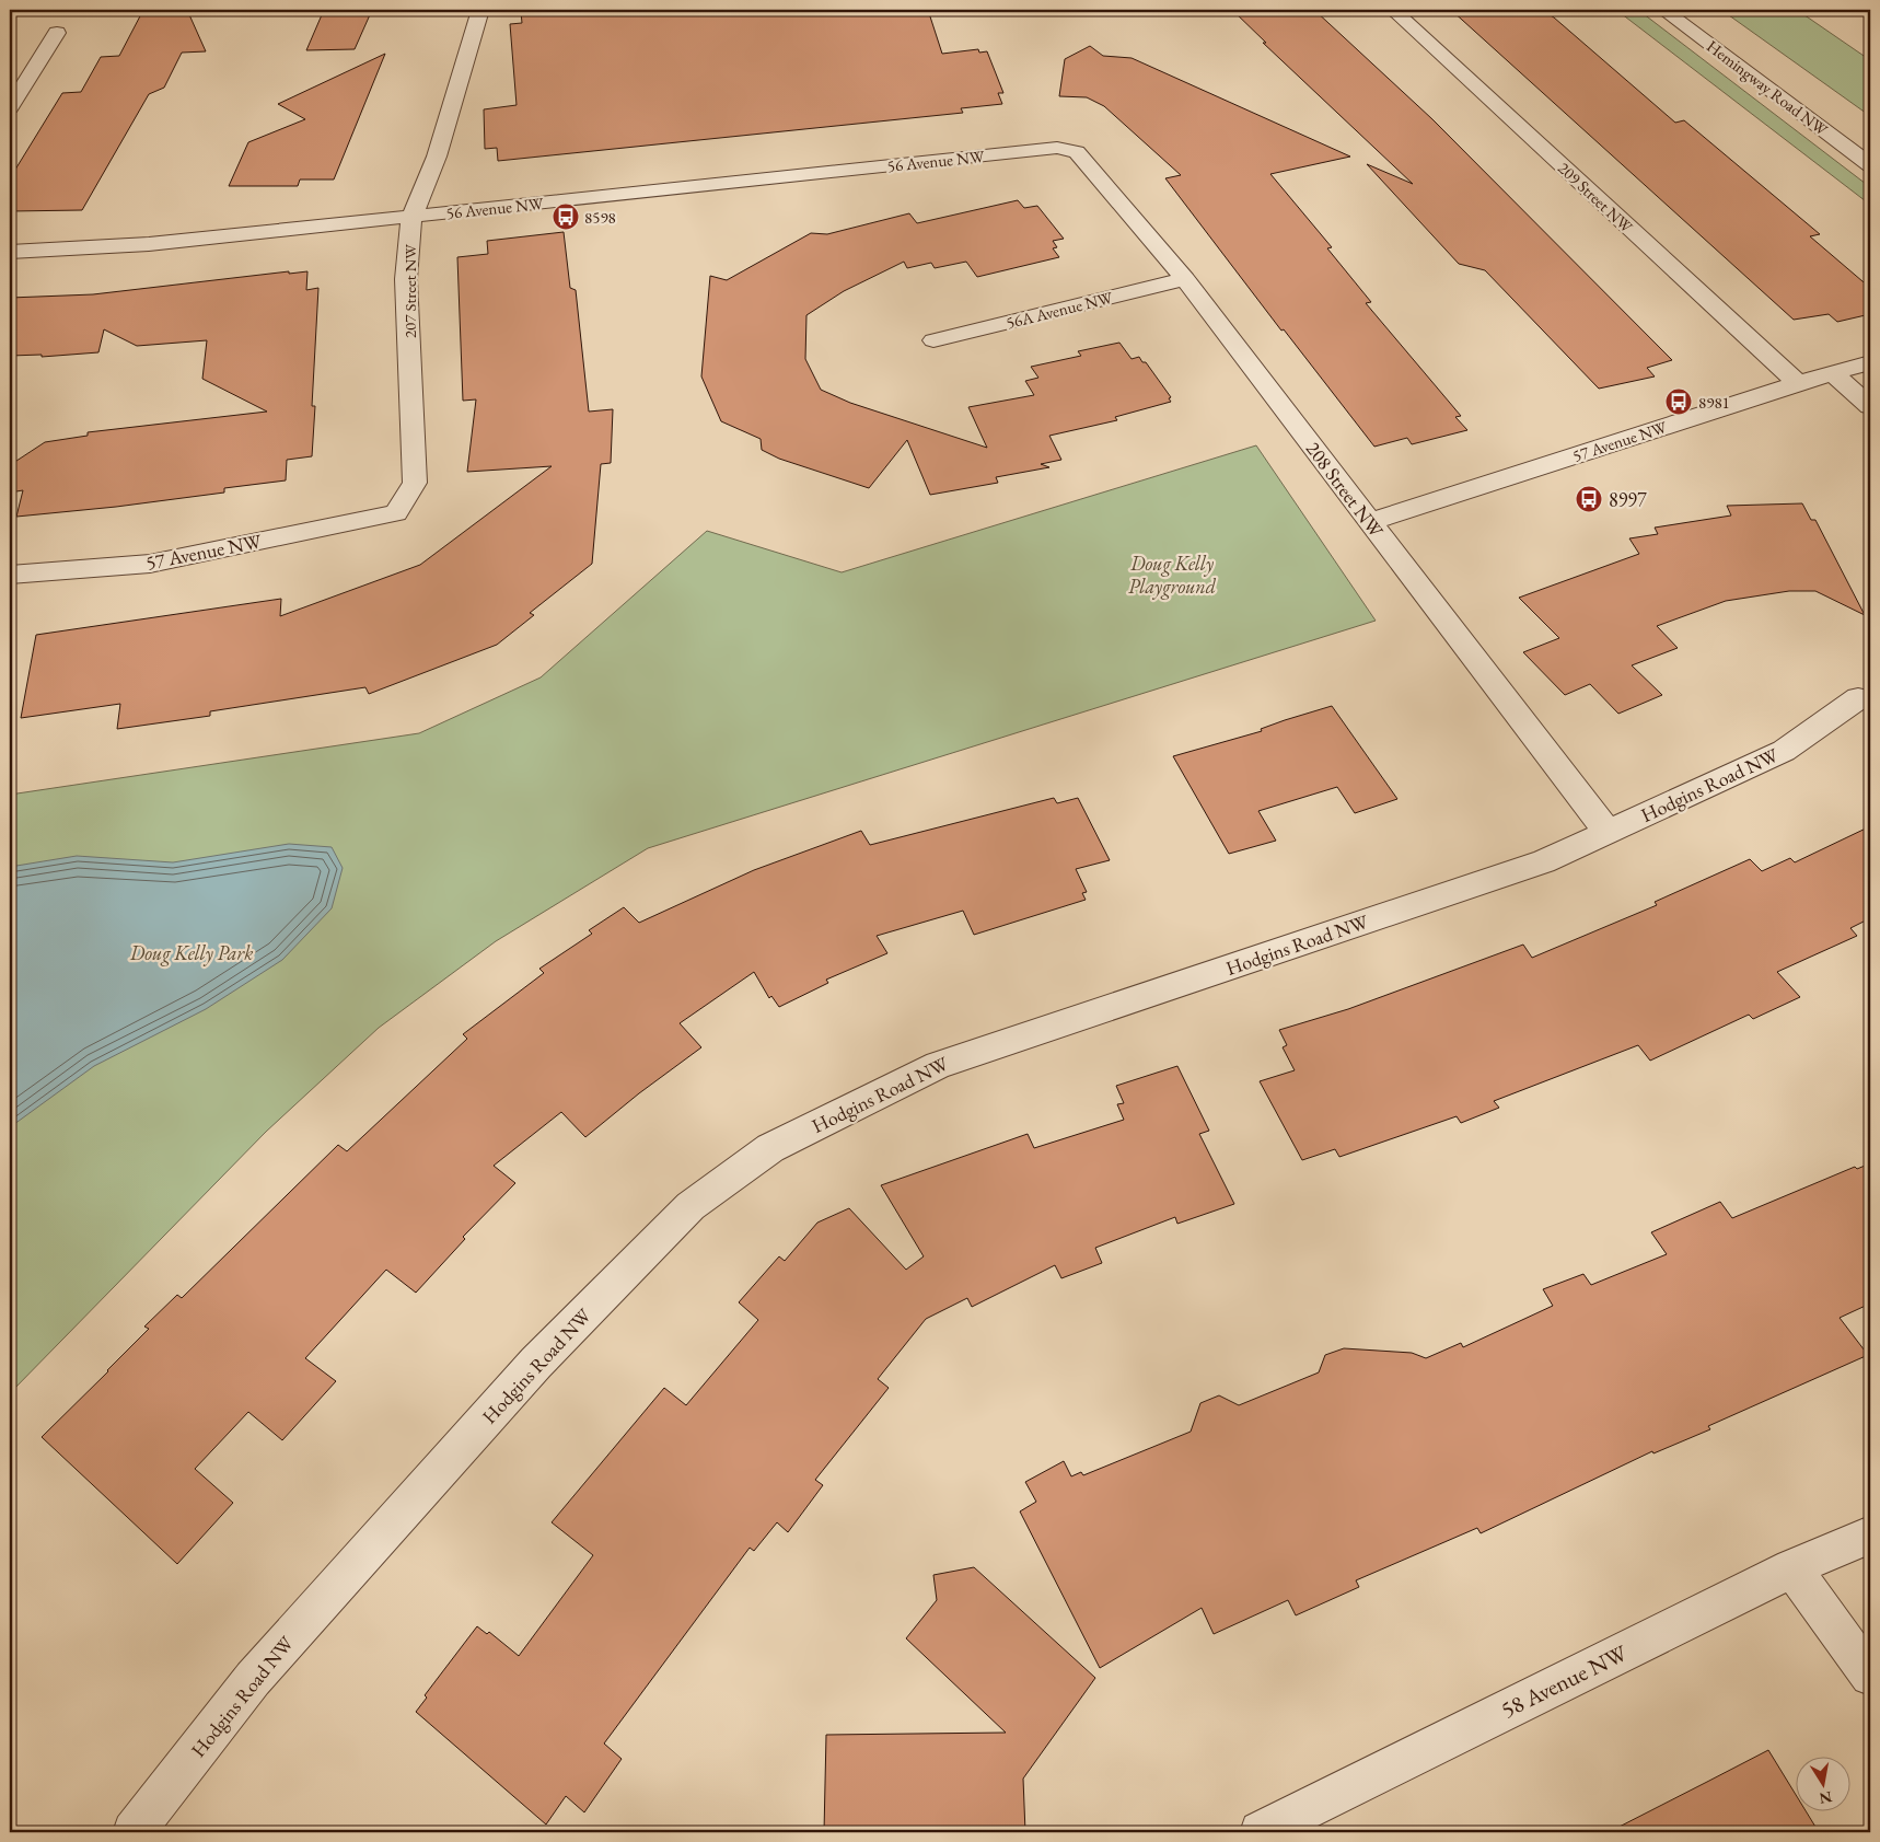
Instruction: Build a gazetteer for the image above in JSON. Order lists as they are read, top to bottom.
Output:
{
  "streets": {
    "street": [
      "Hemingway Road NW",
      "56 Avenue NW",
      "209 Street NW",
      "207 Street NW",
      "56A Avenue NW",
      "57 Avenue NW",
      "208 Street NW",
      "Hodgins Road NW",
      "58 Avenue NW"
    ]
  },
  "crossings": [
    ["56 Avenue NW", "207 Street NW"],
    ["56 Avenue NW", "208 Street NW"],
    ["209 Street NW", "57 Avenue NW"],
    ["207 Street NW", "57 Avenue NW"],
    ["56A Avenue NW", "208 Street NW"],
    ["57 Avenue NW", "208 Street NW"],
    ["208 Street NW", "Hodgins Road NW"]
  ],
  "parks": ["Doug Kelly Playground", "Doug Kelly Park"],
  "places": {
    "bus stop": ["8598", "8981", "8997"]
  },
  "north": "bottom"
}
